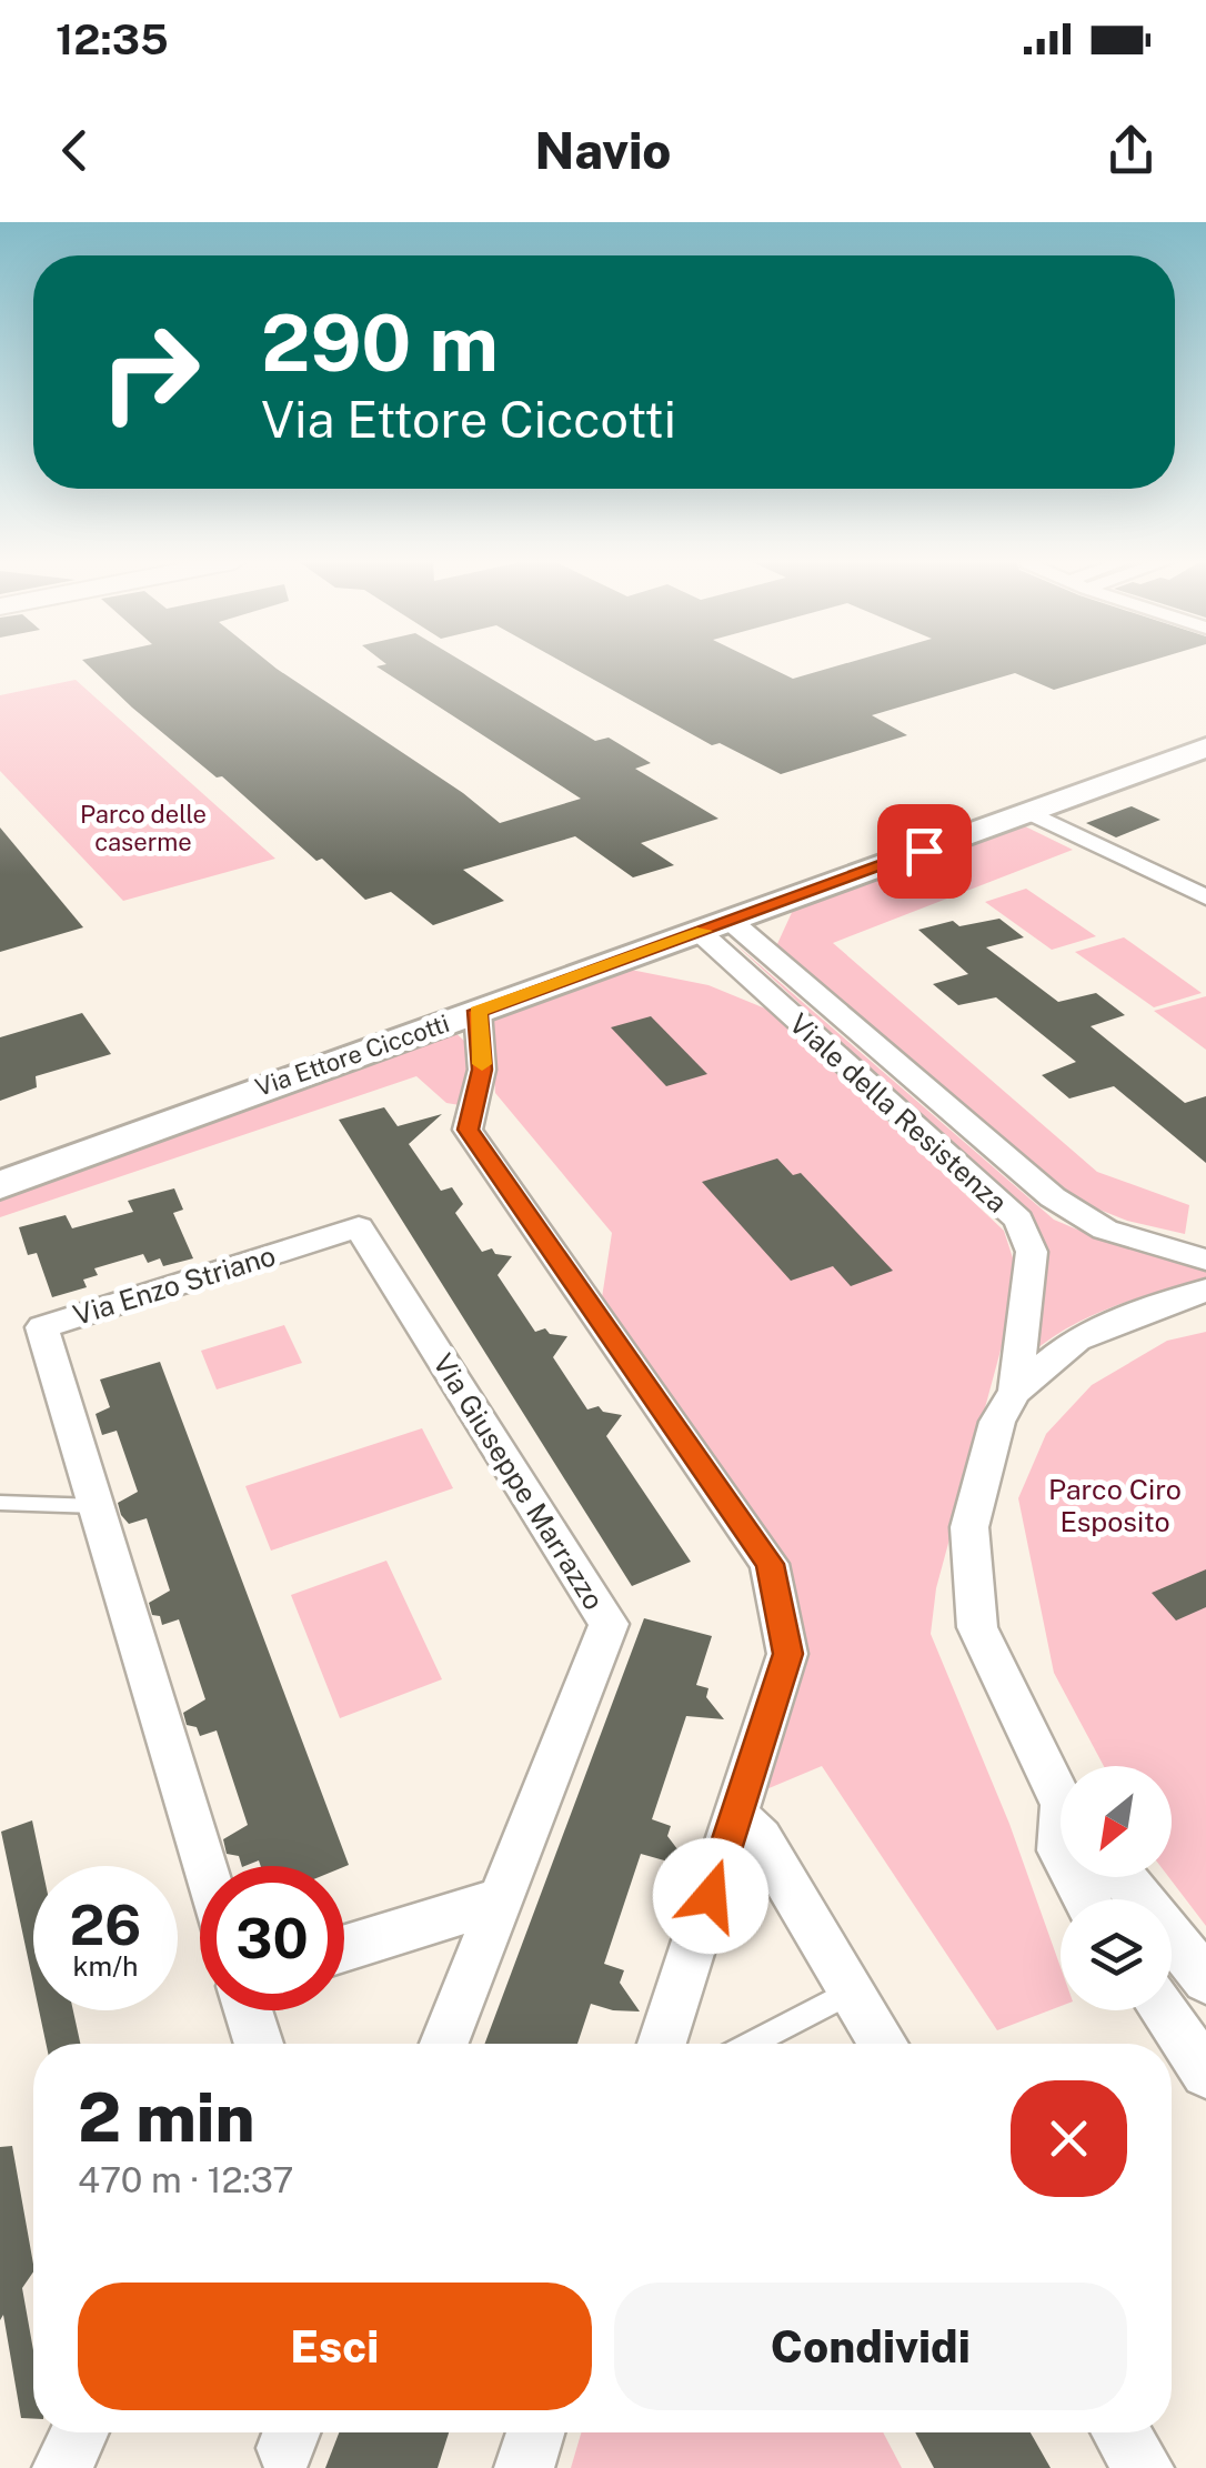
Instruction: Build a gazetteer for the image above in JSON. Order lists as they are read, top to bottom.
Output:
{
  "streets": {
    "street": [
      "Via Ettore Ciccotti",
      "Viale della Resistenza",
      "Via Enzo Striano",
      "Via Giuseppe Marrazzo"
    ]
  },
  "crossings": [
    ["Via Ettore Ciccotti", "Viale della Resistenza"],
    ["Via Enzo Striano", "Via Giuseppe Marrazzo"]
  ],
  "parks": ["Parco delle caserme", "Parco Ciro Esposito"],
  "north": "bottom left",
  "page": {
    "status": "12:35",
    "header": "Navio",
    "turn": ["290 m", "Via Ettore Ciccotti"],
    "speed": "26 km/h",
    "limit": "30",
    "heading": ["2 min", "470 m · 12:37"],
    "buttons": ["Esci", "Condividi"]
  }
}
